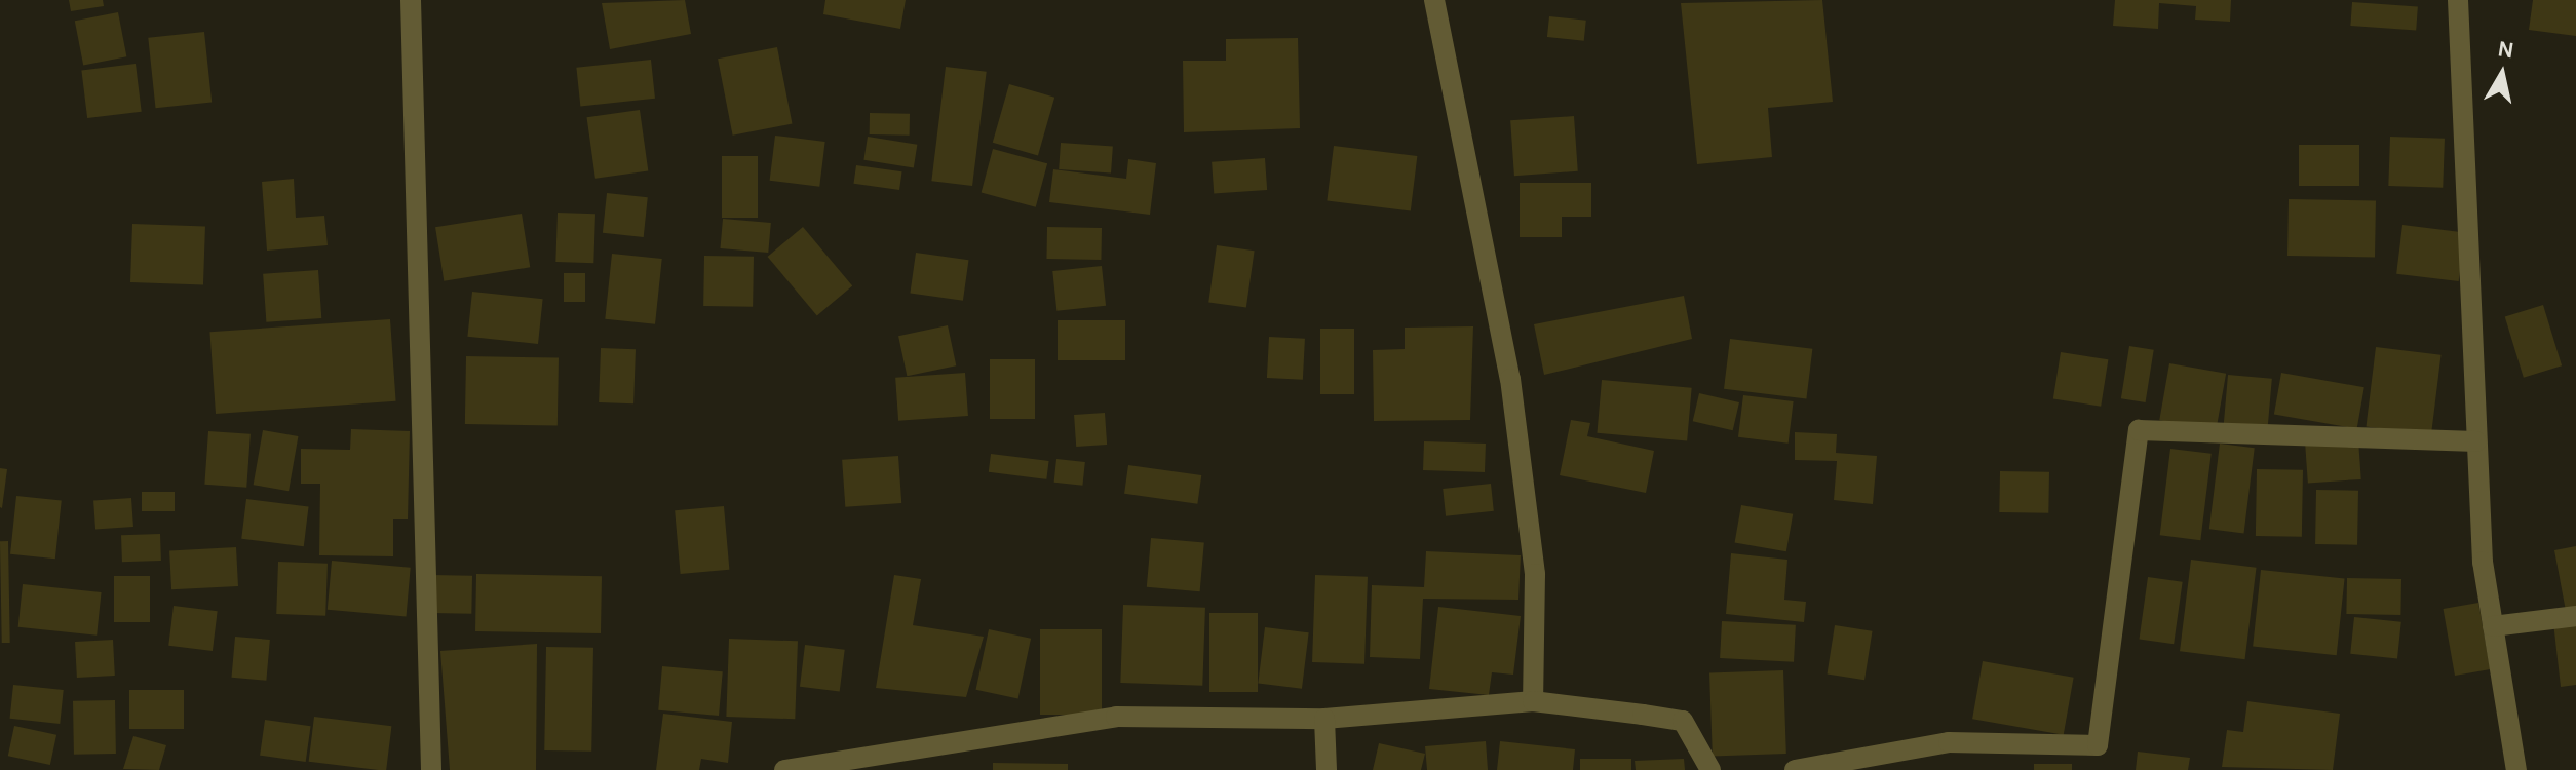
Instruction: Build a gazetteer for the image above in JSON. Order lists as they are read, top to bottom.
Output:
{
  "north": "top"
}
